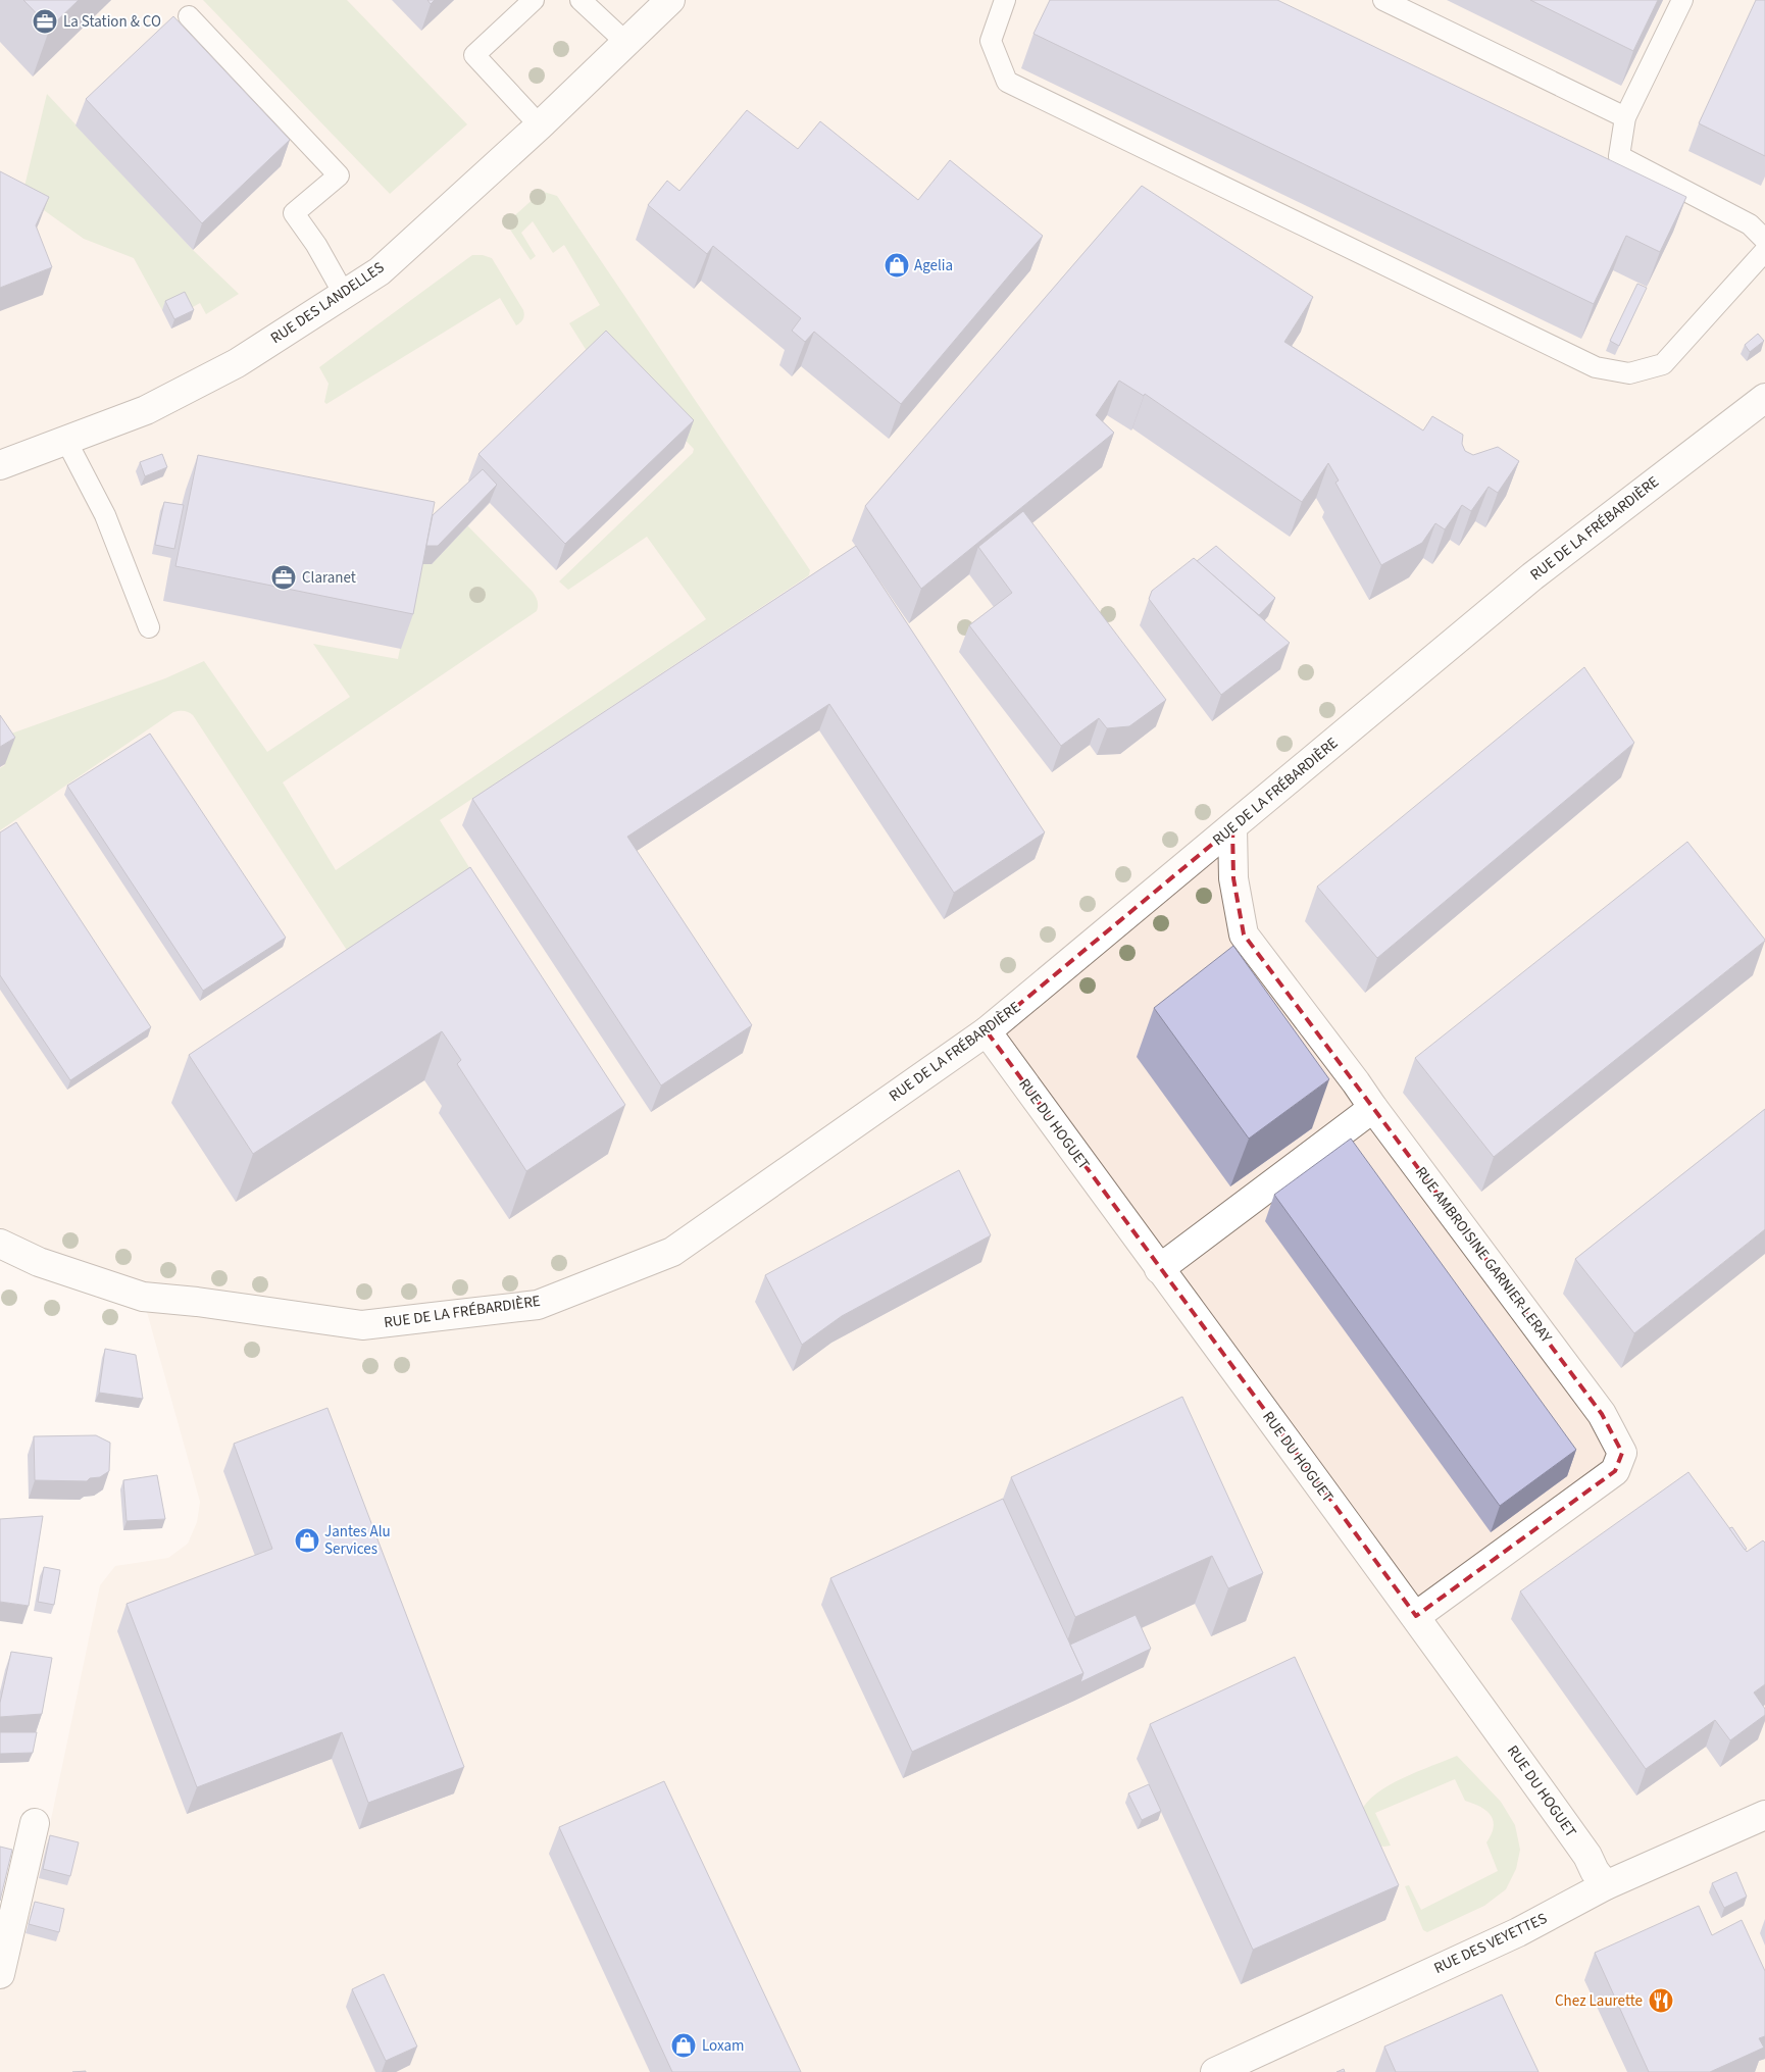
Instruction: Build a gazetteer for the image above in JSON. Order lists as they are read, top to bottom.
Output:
{
  "streets": {
    "street": [
      "RUE DES LANDELLES",
      "RUE DE LA FRÉBARDIÈRE",
      "RUE DU HOGUET",
      "RUE AMBROISINE GARNIER-LERAY",
      "RUE DES VEYETTES"
    ]
  },
  "crossings": [
    ["RUE DE LA FRÉBARDIÈRE", "RUE DU HOGUET"],
    ["RUE DE LA FRÉBARDIÈRE", "RUE AMBROISINE GARNIER-LERAY"],
    ["RUE DU HOGUET", "RUE AMBROISINE GARNIER-LERAY"],
    ["RUE DU HOGUET", "RUE DES VEYETTES"]
  ],
  "places": {
    "office": ["La Station & CO", "Claranet"],
    "shop": ["Agelia", "Jantes Alu Services", "Loxam"],
    "restaurant": ["Chez Laurette"]
  }
}
